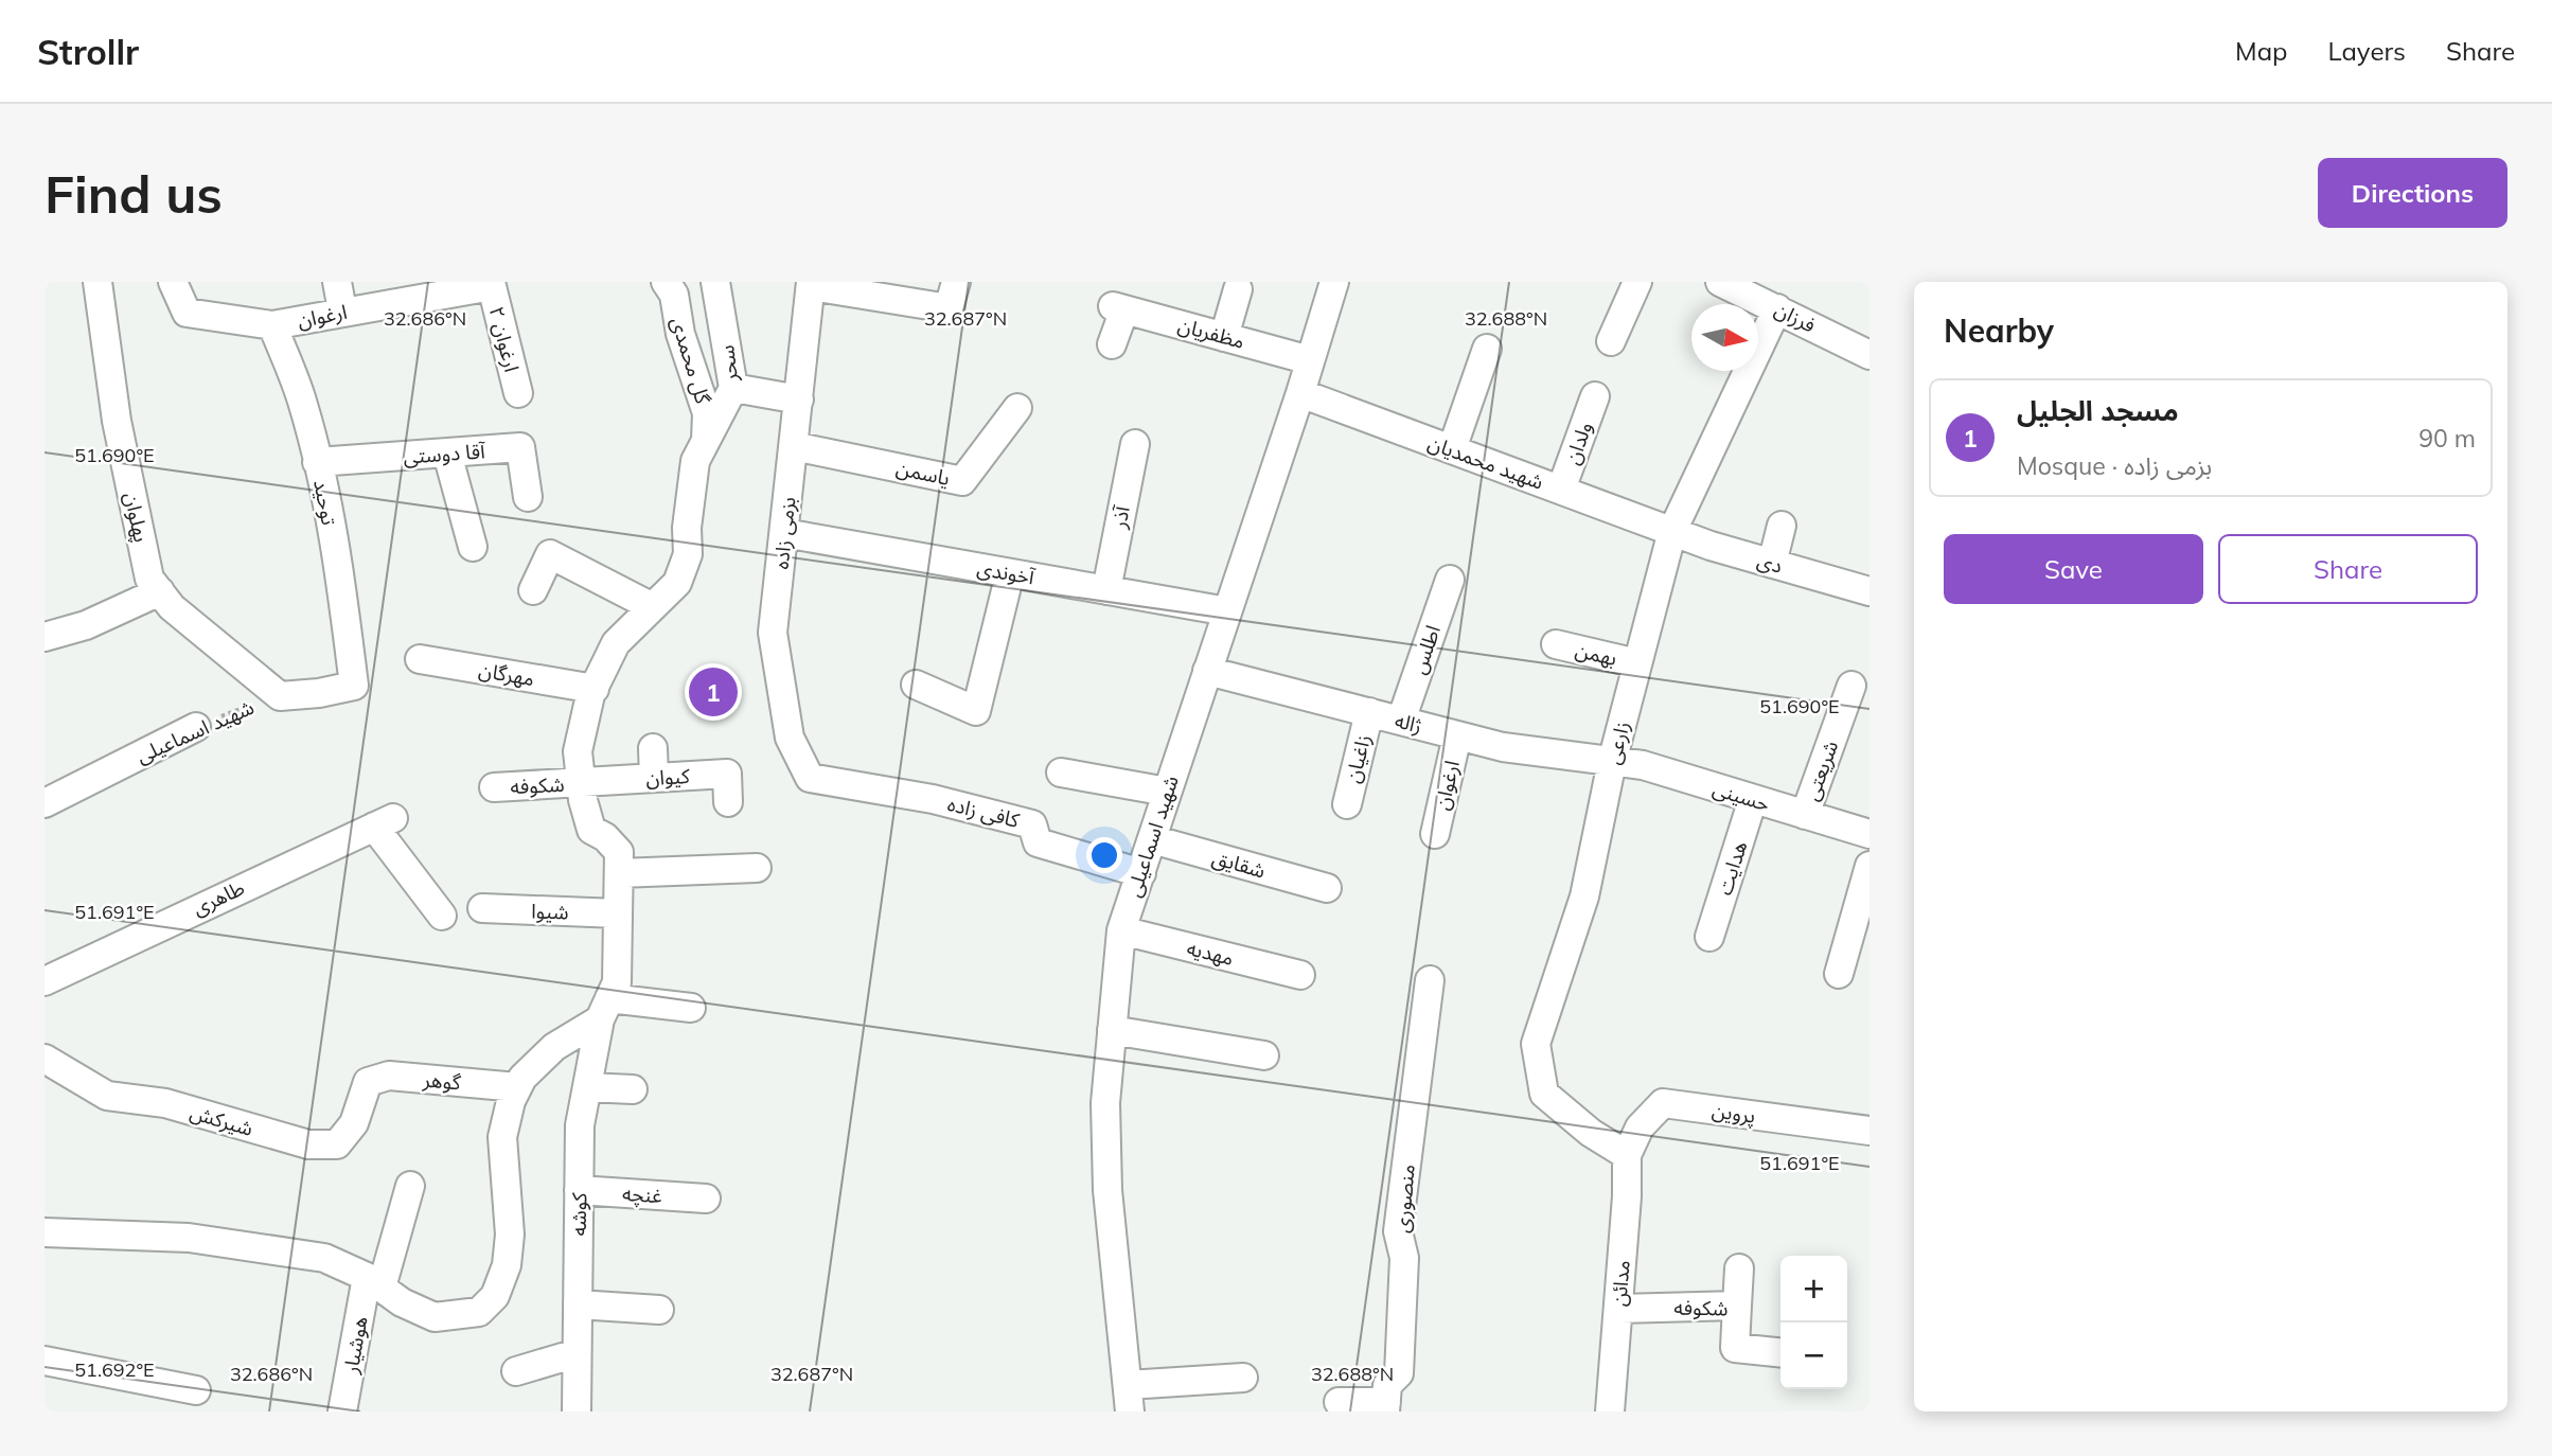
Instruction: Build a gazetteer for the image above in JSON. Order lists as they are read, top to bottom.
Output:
{
  "streets": {
    "street": [
      "ارغوان",
      "فرزان",
      "مظفریان",
      "ارغوان ۲",
      "گل محمدی",
      "سحر",
      "ولدان",
      "آقا دوستی",
      "شهید محمدیان",
      "یاسمن",
      "توحید",
      "پهلوان",
      "آذر",
      "بزمی زاده",
      "دی",
      "آخوندی",
      "اطلس",
      "بهمن",
      "مهرگان",
      "ژاله",
      "شهید اسماعیلی",
      "زارعی",
      "زاغیان",
      "شریعتی",
      "کیوان",
      "شکوفه",
      "حسینی",
      "کافی زاده",
      "شقایق",
      "هدایت",
      "طاهری",
      "شیوا",
      "مهدیه",
      "گوهر",
      "پروین",
      "شیرکش",
      "غنچه",
      "منصوری",
      "کوشه",
      "مدائن",
      "هوشیار"
    ]
  },
  "crossings": [
    ["ارغوان", "ارغوان ۲"],
    ["ارغوان", "توحید"],
    ["ارغوان", "ژاله"],
    ["فرزان", "زارعی"],
    ["مظفریان", "شهید اسماعیلی"],
    ["گل محمدی", "سحر"],
    ["ولدان", "شهید محمدیان"],
    ["آقا دوستی", "توحید"],
    ["شهید محمدیان", "دی"],
    ["شهید محمدیان", "شهید اسماعیلی"],
    ["شهید محمدیان", "زارعی"],
    ["یاسمن", "بزمی زاده"],
    ["توحید", "شهید اسماعیلی"],
    ["پهلوان", "شهید اسماعیلی"],
    ["آذر", "آخوندی"],
    ["بزمی زاده", "آخوندی"],
    ["بزمی زاده", "کافی زاده"],
    ["دی", "زارعی"],
    ["آخوندی", "شهید اسماعیلی"],
    ["اطلس", "ژاله"],
    ["بهمن", "زارعی"],
    ["ژاله", "شهید اسماعیلی"],
    ["ژاله", "زارعی"],
    ["ژاله", "زاغیان"],
    ["ژاله", "حسینی"],
    ["شهید اسماعیلی", "کافی زاده"],
    ["شهید اسماعیلی", "شقایق"],
    ["شهید اسماعیلی", "مهدیه"],
    ["زارعی", "حسینی"],
    ["زارعی", "پروین"],
    ["زارعی", "مدائن"],
    ["شریعتی", "حسینی"],
    ["کیوان", "شکوفه"],
    ["کیوان", "کوشه"],
    ["شکوفه", "کوشه"],
    ["شکوفه", "مدائن"],
    ["حسینی", "هدایت"],
    ["شیوا", "کوشه"],
    ["گوهر", "شیرکش"],
    ["پروین", "مدائن"],
    ["غنچه", "کوشه"]
  ],
  "north": "right",
  "page": {
    "header": "Strollr",
    "nav": ["Map", "Layers", "Share"],
    "buttons": [
      "Directions",
      ["Save", "Share"]
    ],
    "title": "Find us",
    "heading": "Nearby",
    "list": [
      {
        "mark": "1",
        "name": "مسجد الجلیل",
        "note": "Mosque · بزمی زاده",
        "value": "90 m"
      }
    ],
    "pins": "1",
    "map_buttons": ["+", "−"]
  },
  "coordinates": [
    "32.686°N",
    "32.687°N",
    "32.688°N",
    "51.690°E",
    "51.691°E",
    "51.692°E"
  ]
}
